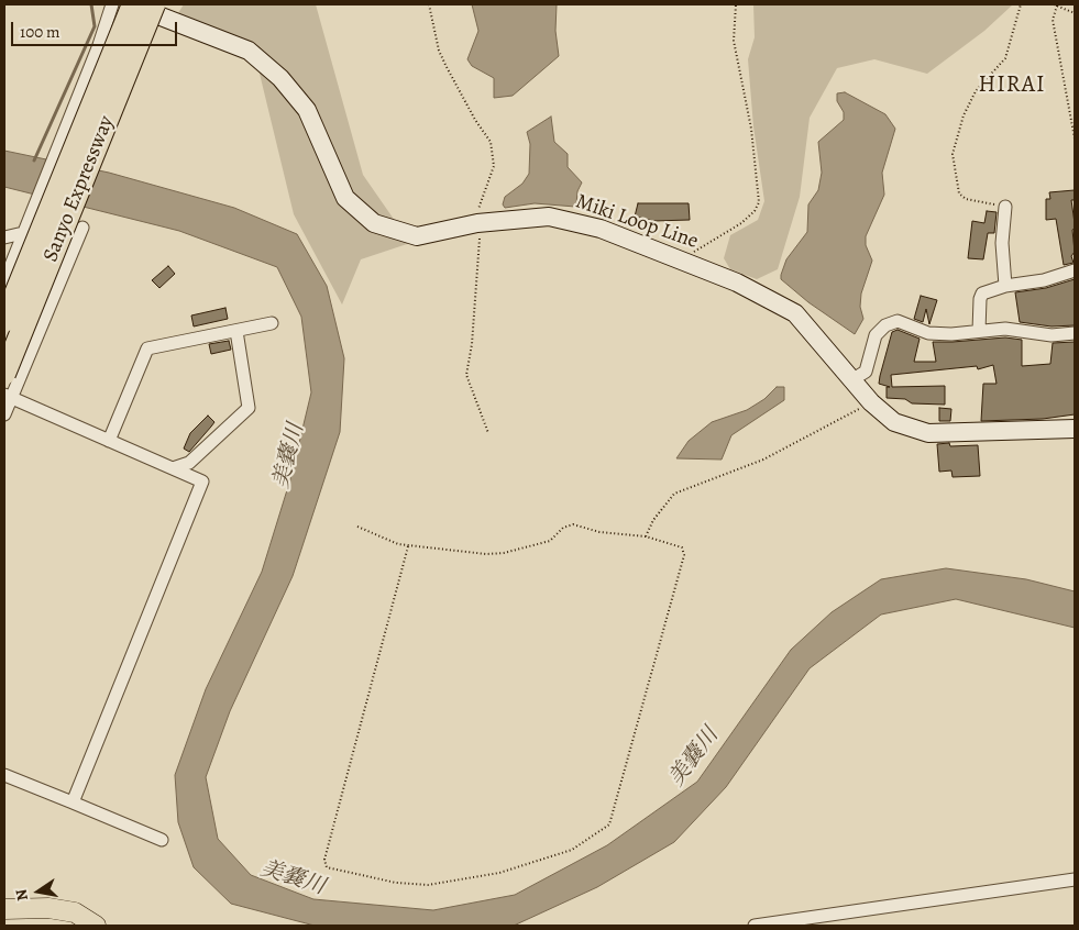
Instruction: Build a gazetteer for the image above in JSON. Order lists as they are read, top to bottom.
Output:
{
  "streets": {
    "highway": ["Sanyo Expressway"],
    "main road": ["Miki Loop Line"]
  },
  "crossings": [
    ["Sanyo Expressway", "Miki Loop Line"]
  ],
  "districts": ["HIRAI"],
  "water": ["美嚢川"],
  "scale_bar": "100 m",
  "north": "left"
}
